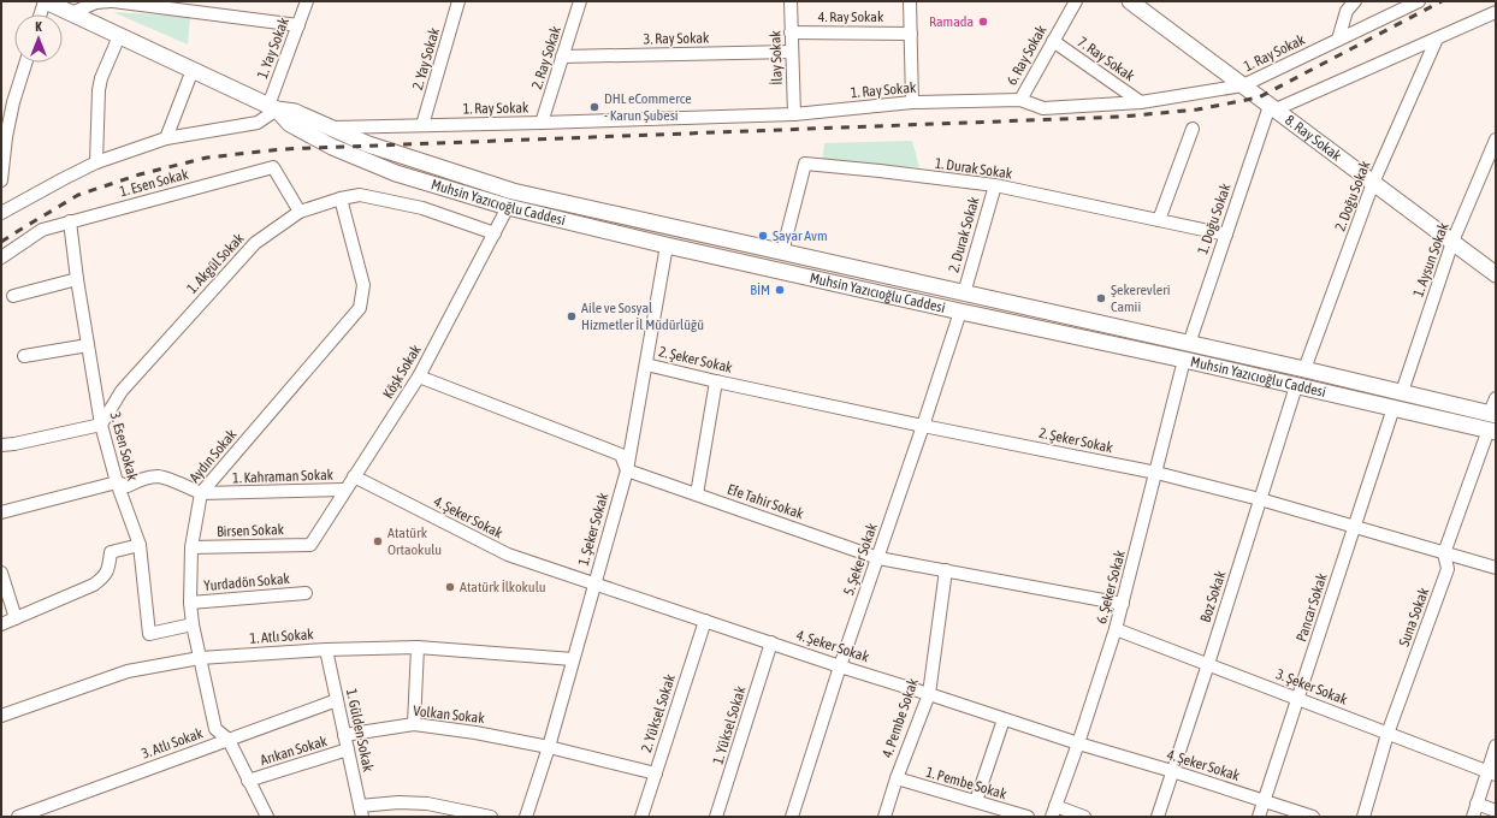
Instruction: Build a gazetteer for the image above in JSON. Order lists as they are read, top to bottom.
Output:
{
  "streets": {
    "street": [
      "4. Ray Sokak",
      "3. Ray Sokak",
      "1. Yay Sokak",
      "1. Ray Sokak",
      "6. Ray Sokak",
      "2. Ray Sokak",
      "İlay Sokak",
      "2. Yay Sokak",
      "7. Ray Sokak",
      "8. Ray Sokak",
      "1. Durak Sokak",
      "1. Esen Sokak",
      "2. Doğu Sokak",
      "Muhsin Yazıcıoğlu Caddesi",
      "1. Doğu Sokak",
      "2. Durak Sokak",
      "1. Aysun Sokak",
      "1. Akgül Sokak",
      "2. Şeker Sokak",
      "Köşk Sokak",
      "3. Esen Sokak",
      "Aydın Sokak",
      "1. Kahraman Sokak",
      "Efe Tahir Sokak",
      "4. Şeker Sokak",
      "1. Şeker Sokak",
      "Birsen Sokak",
      "5. Şeker Sokak",
      "Yurdadön Sokak",
      "6. Şeker Sokak",
      "Boz Sokak",
      "Pancar Sokak",
      "Suna Sokak",
      "1. Atlı Sokak",
      "3. Şeker Sokak",
      "2. Yüksel Sokak",
      "Volkan Sokak",
      "4. Pembe Sokak",
      "1. Yüksel Sokak",
      "1. Gülden Sokak",
      "3. Atlı Sokak",
      "Arıkan Sokak",
      "1. Pembe Sokak"
    ]
  },
  "crossings": [
    ["4. Ray Sokak", "İlay Sokak"],
    ["3. Ray Sokak", "2. Ray Sokak"],
    ["3. Ray Sokak", "İlay Sokak"],
    ["1. Yay Sokak", "Muhsin Yazıcıoğlu Caddesi"],
    ["1. Ray Sokak", "6. Ray Sokak"],
    ["1. Ray Sokak", "2. Ray Sokak"],
    ["1. Ray Sokak", "İlay Sokak"],
    ["1. Ray Sokak", "2. Yay Sokak"],
    ["1. Ray Sokak", "7. Ray Sokak"],
    ["1. Ray Sokak", "8. Ray Sokak"],
    ["1. Ray Sokak", "Muhsin Yazıcıoğlu Caddesi"],
    ["6. Ray Sokak", "7. Ray Sokak"],
    ["8. Ray Sokak", "2. Doğu Sokak"],
    ["8. Ray Sokak", "1. Doğu Sokak"],
    ["8. Ray Sokak", "1. Aysun Sokak"],
    ["1. Durak Sokak", "Muhsin Yazıcıoğlu Caddesi"],
    ["1. Durak Sokak", "1. Doğu Sokak"],
    ["1. Durak Sokak", "2. Durak Sokak"],
    ["1. Esen Sokak", "1. Akgül Sokak"],
    ["1. Esen Sokak", "3. Esen Sokak"],
    ["2. Doğu Sokak", "Muhsin Yazıcıoğlu Caddesi"],
    ["Muhsin Yazıcıoğlu Caddesi", "1. Doğu Sokak"],
    ["Muhsin Yazıcıoğlu Caddesi", "2. Durak Sokak"],
    ["Muhsin Yazıcıoğlu Caddesi", "1. Aysun Sokak"],
    ["Muhsin Yazıcıoğlu Caddesi", "Köşk Sokak"],
    ["Muhsin Yazıcıoğlu Caddesi", "1. Şeker Sokak"],
    ["Muhsin Yazıcıoğlu Caddesi", "5. Şeker Sokak"],
    ["Muhsin Yazıcıoğlu Caddesi", "6. Şeker Sokak"],
    ["Muhsin Yazıcıoğlu Caddesi", "Boz Sokak"],
    ["Muhsin Yazıcıoğlu Caddesi", "Pancar Sokak"],
    ["Muhsin Yazıcıoğlu Caddesi", "Suna Sokak"],
    ["1. Akgül Sokak", "Köşk Sokak"],
    ["1. Akgül Sokak", "3. Esen Sokak"],
    ["1. Akgül Sokak", "Aydın Sokak"],
    ["2. Şeker Sokak", "1. Şeker Sokak"],
    ["2. Şeker Sokak", "5. Şeker Sokak"],
    ["2. Şeker Sokak", "6. Şeker Sokak"],
    ["2. Şeker Sokak", "Boz Sokak"],
    ["2. Şeker Sokak", "Pancar Sokak"],
    ["2. Şeker Sokak", "Suna Sokak"],
    ["Köşk Sokak", "1. Kahraman Sokak"],
    ["Köşk Sokak", "4. Şeker Sokak"],
    ["Köşk Sokak", "Birsen Sokak"],
    ["3. Esen Sokak", "Aydın Sokak"],
    ["3. Esen Sokak", "1. Kahraman Sokak"],
    ["Aydın Sokak", "1. Kahraman Sokak"],
    ["Aydın Sokak", "Birsen Sokak"],
    ["Aydın Sokak", "Yurdadön Sokak"],
    ["Aydın Sokak", "1. Atlı Sokak"],
    ["Aydın Sokak", "3. Atlı Sokak"],
    ["Aydın Sokak", "Arıkan Sokak"],
    ["Efe Tahir Sokak", "1. Şeker Sokak"],
    ["Efe Tahir Sokak", "5. Şeker Sokak"],
    ["Efe Tahir Sokak", "6. Şeker Sokak"],
    ["Efe Tahir Sokak", "4. Pembe Sokak"],
    ["4. Şeker Sokak", "1. Şeker Sokak"],
    ["4. Şeker Sokak", "5. Şeker Sokak"],
    ["4. Şeker Sokak", "6. Şeker Sokak"],
    ["4. Şeker Sokak", "Boz Sokak"],
    ["4. Şeker Sokak", "Pancar Sokak"],
    ["4. Şeker Sokak", "2. Yüksel Sokak"],
    ["4. Şeker Sokak", "4. Pembe Sokak"],
    ["4. Şeker Sokak", "1. Yüksel Sokak"],
    ["1. Şeker Sokak", "1. Atlı Sokak"],
    ["1. Şeker Sokak", "Volkan Sokak"],
    ["6. Şeker Sokak", "3. Şeker Sokak"],
    ["Boz Sokak", "3. Şeker Sokak"],
    ["Pancar Sokak", "3. Şeker Sokak"],
    ["Suna Sokak", "3. Şeker Sokak"],
    ["1. Atlı Sokak", "1. Gülden Sokak"],
    ["2. Yüksel Sokak", "Volkan Sokak"],
    ["Volkan Sokak", "1. Gülden Sokak"],
    ["4. Pembe Sokak", "1. Pembe Sokak"],
    ["1. Gülden Sokak", "3. Atlı Sokak"],
    ["1. Gülden Sokak", "Arıkan Sokak"]
  ],
  "places": [
    "Ramada",
    "DHL eCommerce - Karun Şubesi",
    "Sayar Avm",
    "BİM",
    "Şekerevleri Camii",
    "Aile ve Sosyal Hizmetler İl Müdürlüğü",
    "Atatürk Ortaokulu",
    "Atatürk İlkokulu"
  ],
  "north": "top"
}
